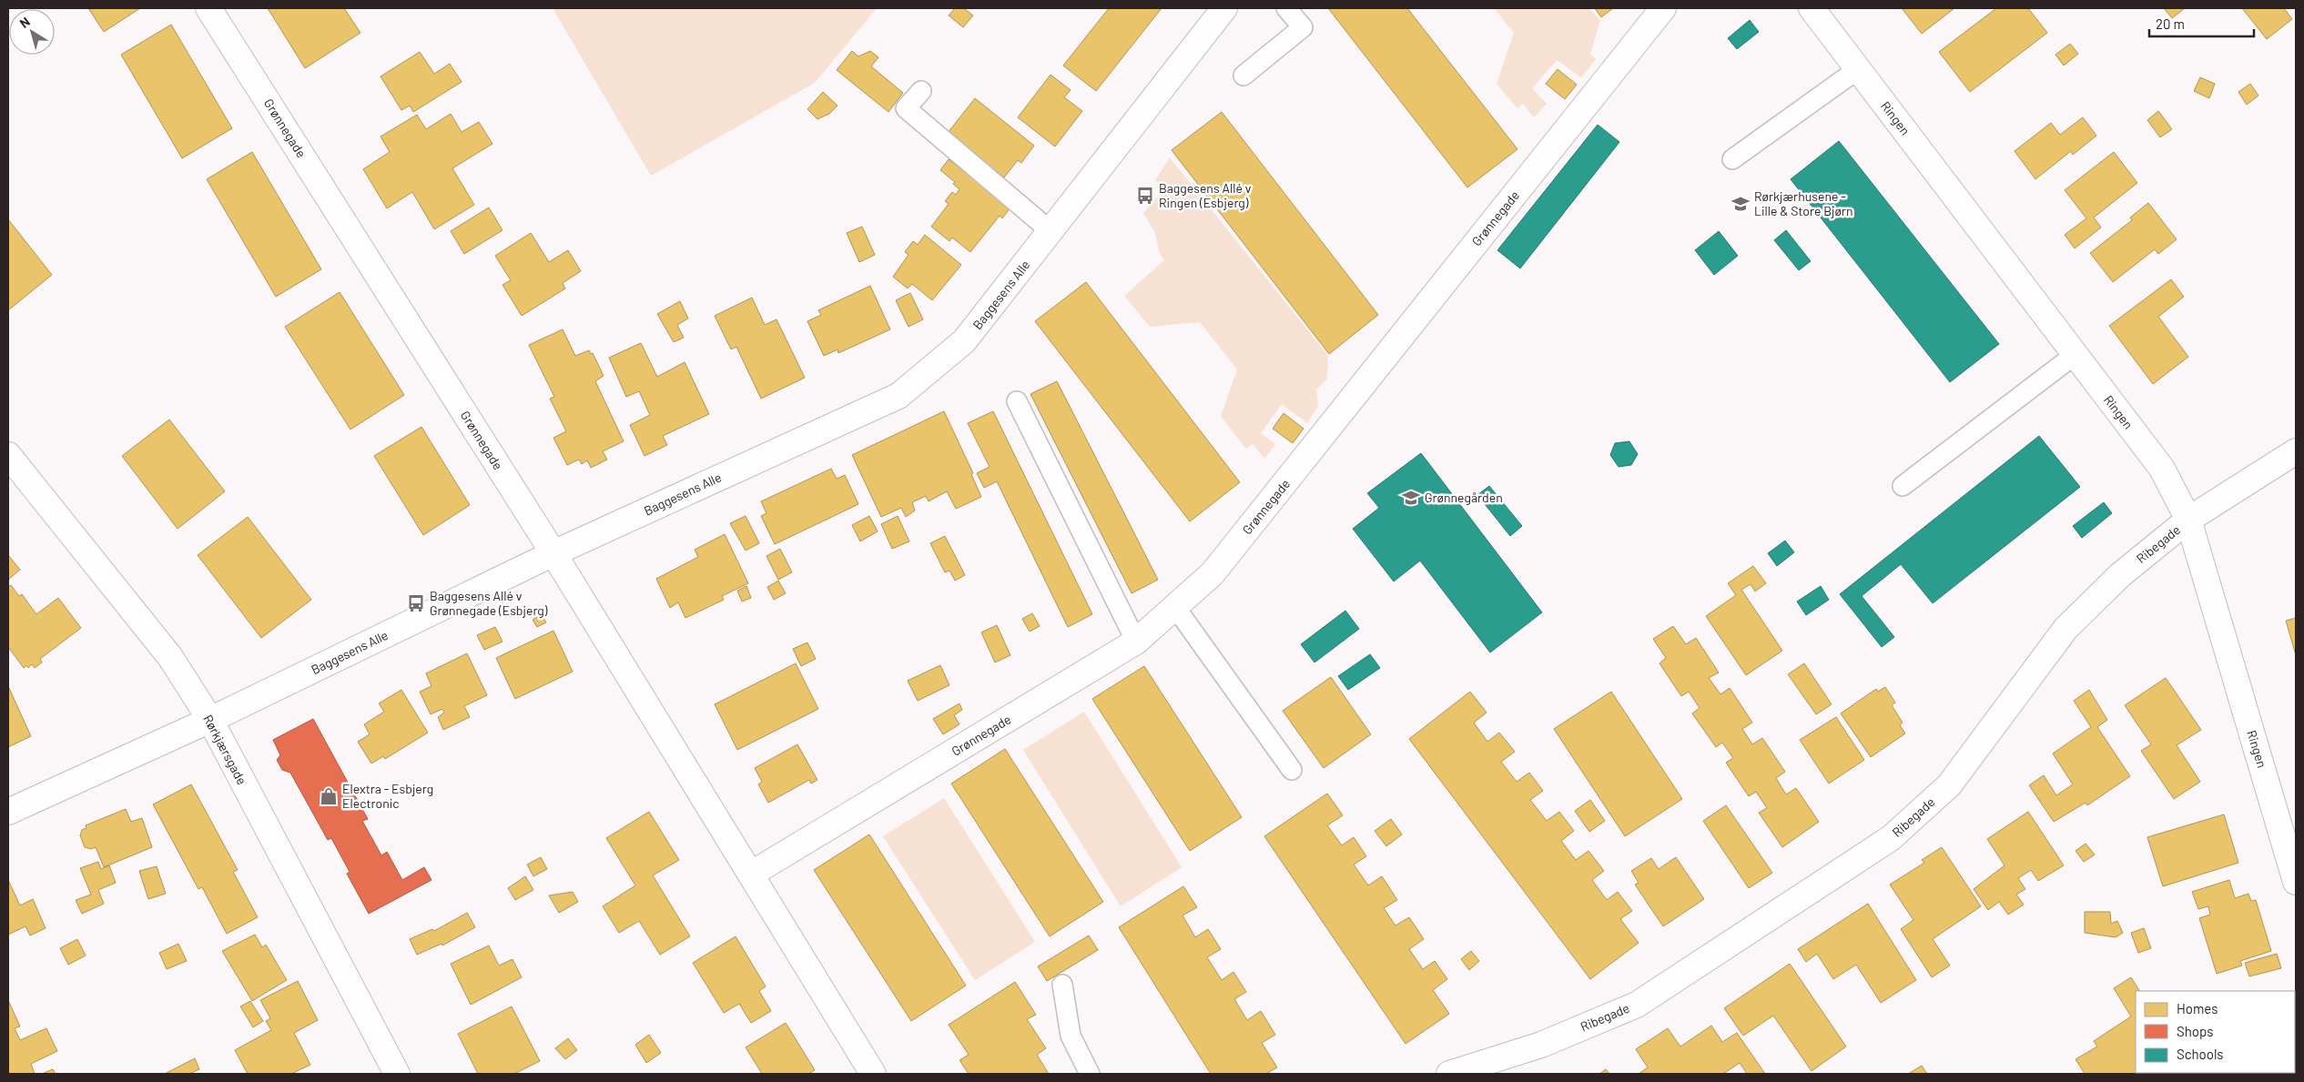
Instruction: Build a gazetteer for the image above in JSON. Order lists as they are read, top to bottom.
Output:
{
  "streets": {
    "street": [
      "Ringen",
      "Grønnegade",
      "Baggesens Alle",
      "Ribegade",
      "Rørkjærsgade"
    ]
  },
  "crossings": [
    ["Ringen", "Ribegade"],
    ["Grønnegade", "Baggesens Alle"],
    ["Baggesens Alle", "Rørkjærsgade"]
  ],
  "places": {
    "bus stop": ["Baggesens Allé v Ringen (Esbjerg)", "Baggesens Allé v Grønnegade (Esbjerg)"],
    "school or university": ["Rørkjærhusene - Lille & Store Bjørn", "Grønnegården"],
    "shop": ["Elextra - Esbjerg Electronic"]
  },
  "legend": ["Homes", "Shops", "Schools"],
  "scale_bar": "20 m",
  "north": "top left"
}
